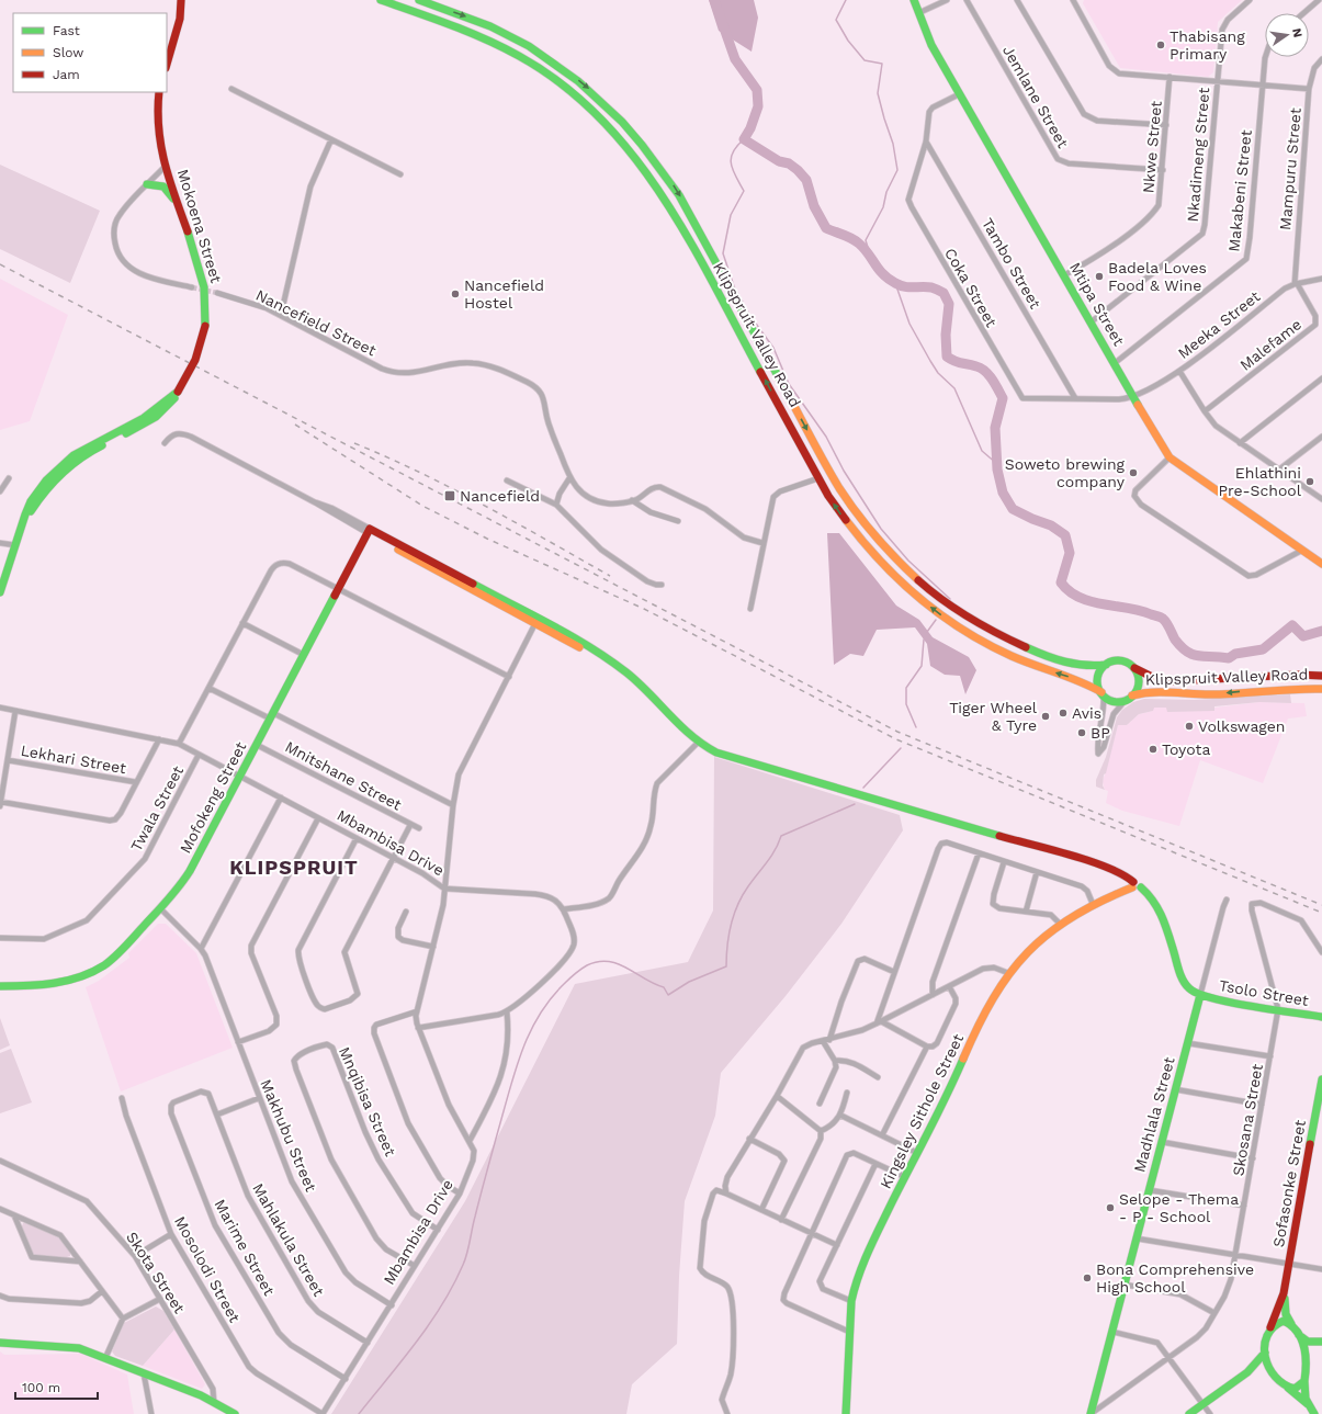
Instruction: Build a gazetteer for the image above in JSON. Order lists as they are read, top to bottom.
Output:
{
  "streets": {
    "street": [
      "Jemlane Street",
      "Nkwe Street",
      "Nkadimeng Street",
      "Mampuru Street",
      "Makabeni Street",
      "Mokoena Street",
      "Tambo Street",
      "Coka Street",
      "Mtipa Street",
      "Nancefield Street",
      "Meeka Street",
      "Klipspruit Valley Road",
      "Malefame",
      "Lekhari Street",
      "Mnitshane Street",
      "Mofokeng Street",
      "Twala Street",
      "Mbambisa Drive",
      "Tsolo Street",
      "Mnqibisa Street",
      "Kingsley Sithole Street",
      "Madhlala Street",
      "Skosana Street",
      "Makhubu Street",
      "Sofasonke Street",
      "Mahlakula Street",
      "Marime Street",
      "Mosolodi Street",
      "Skota Street"
    ]
  },
  "crossings": [
    ["Jemlane Street", "Nkwe Street"],
    ["Nkwe Street", "Mtipa Street"],
    ["Nkadimeng Street", "Mtipa Street"],
    ["Mampuru Street", "Meeka Street"],
    ["Mampuru Street", "Malefame"],
    ["Makabeni Street", "Mtipa Street"],
    ["Tambo Street", "Coka Street"],
    ["Coka Street", "Mtipa Street"],
    ["Coka Street", "Meeka Street"],
    ["Mtipa Street", "Meeka Street"],
    ["Meeka Street", "Malefame"],
    ["Mnitshane Street", "Mofokeng Street"],
    ["Mofokeng Street", "Twala Street"],
    ["Mofokeng Street", "Mbambisa Drive"],
    ["Mofokeng Street", "Makhubu Street"],
    ["Twala Street", "Mbambisa Drive"],
    ["Mbambisa Drive", "Mnqibisa Street"],
    ["Mbambisa Drive", "Makhubu Street"],
    ["Mbambisa Drive", "Mahlakula Street"],
    ["Mbambisa Drive", "Marime Street"],
    ["Mbambisa Drive", "Mosolodi Street"],
    ["Tsolo Street", "Madhlala Street"],
    ["Tsolo Street", "Skosana Street"],
    ["Madhlala Street", "Skosana Street"],
    ["Mahlakula Street", "Marime Street"]
  ],
  "districts": ["KLIPSPRUIT"],
  "places": {
    "other": [
      "Thabisang Primary",
      "Badela Loves Food & Wine",
      "Nancefield Hostel",
      "Soweto brewing company",
      "Ehlathini Pre-School",
      "Avis",
      "Tiger Wheel & Tyre",
      "Volkswagen",
      "BP",
      "Toyota",
      "Selope - Thema - P - School",
      "Bona Comprehensive High School"
    ],
    "transit": ["Nancefield"]
  },
  "legend": ["Fast", "Slow", "Jam"],
  "scale_bar": "100 m",
  "north": "right"
}
